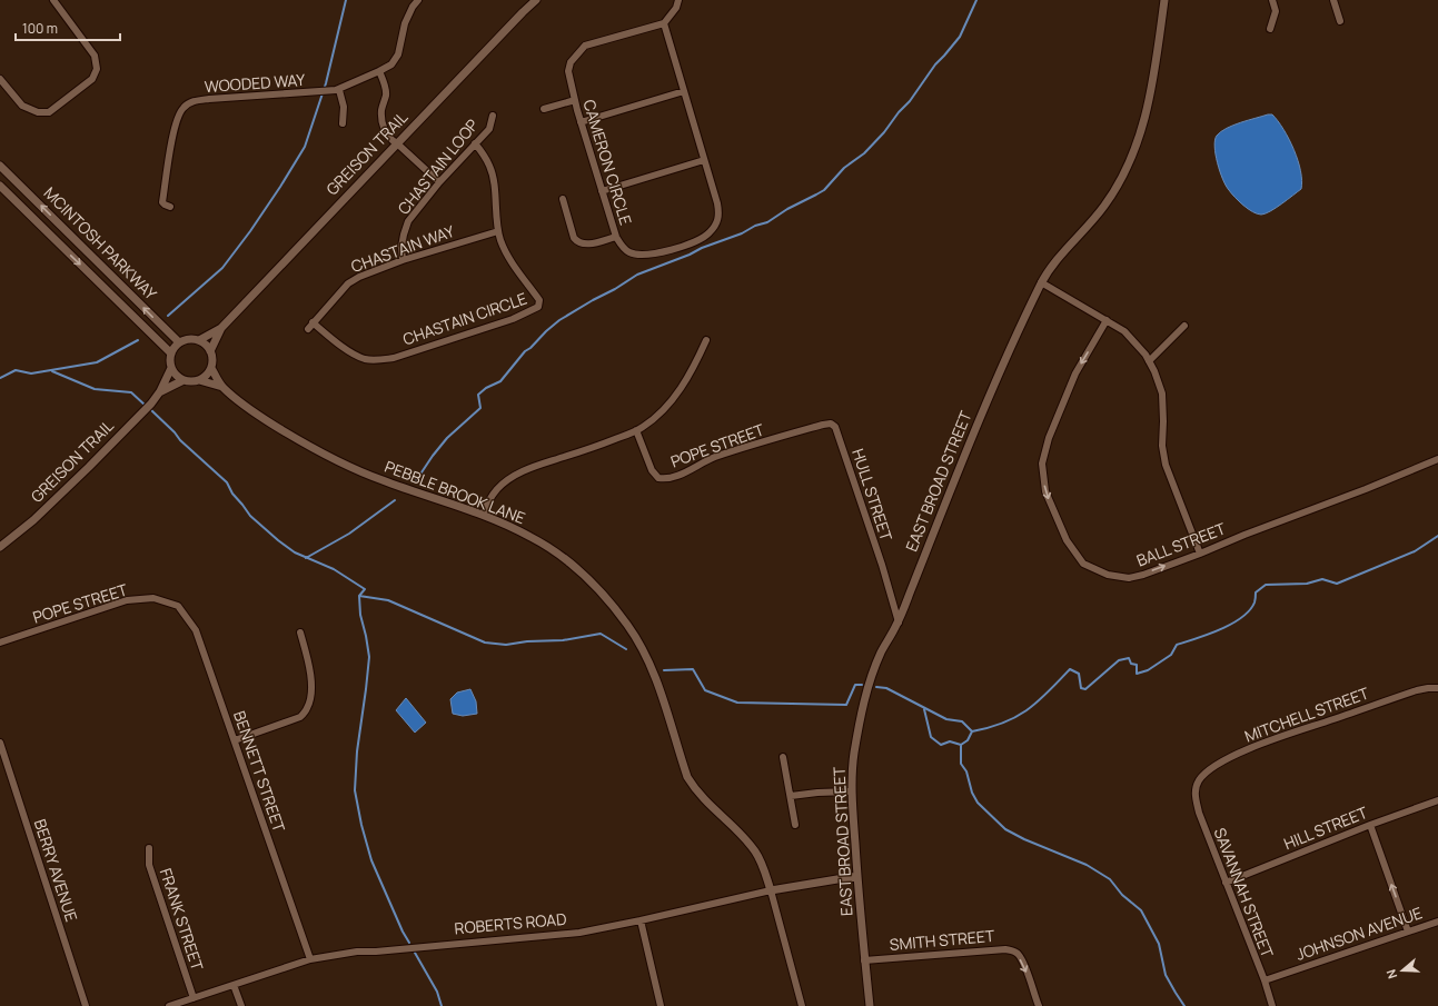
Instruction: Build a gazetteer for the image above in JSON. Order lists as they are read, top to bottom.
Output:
{
  "streets": {
    "street": [
      "WOODED WAY",
      "GREISON TRAIL",
      "CAMERON CIRCLE",
      "CHASTAIN LOOP",
      "MCINTOSH PARKWAY",
      "CHASTAIN WAY",
      "CHASTAIN CIRCLE",
      "POPE STREET",
      "EAST BROAD STREET",
      "PEBBLE BROOK LANE",
      "HULL STREET",
      "BALL STREET",
      "MITCHELL STREET",
      "BENNETT STREET",
      "HILL STREET",
      "BERRY AVENUE",
      "SAVANNAH STREET",
      "FRANK STREET",
      "ROBERTS ROAD",
      "JOHNSON AVENUE",
      "SMITH STREET"
    ]
  },
  "crossings": [
    ["GREISON TRAIL", "MCINTOSH PARKWAY"],
    ["GREISON TRAIL", "PEBBLE BROOK LANE"],
    ["CHASTAIN LOOP", "CHASTAIN WAY"],
    ["CHASTAIN LOOP", "CHASTAIN CIRCLE"],
    ["MCINTOSH PARKWAY", "PEBBLE BROOK LANE"],
    ["CHASTAIN WAY", "CHASTAIN CIRCLE"],
    ["POPE STREET", "HULL STREET"],
    ["POPE STREET", "BENNETT STREET"],
    ["EAST BROAD STREET", "HULL STREET"],
    ["EAST BROAD STREET", "ROBERTS ROAD"],
    ["EAST BROAD STREET", "SMITH STREET"],
    ["PEBBLE BROOK LANE", "ROBERTS ROAD"],
    ["MITCHELL STREET", "SAVANNAH STREET"],
    ["BENNETT STREET", "ROBERTS ROAD"],
    ["HILL STREET", "SAVANNAH STREET"],
    ["SAVANNAH STREET", "JOHNSON AVENUE"],
    ["FRANK STREET", "ROBERTS ROAD"]
  ],
  "one_way": ["SMITH STREET"],
  "scale_bar": "100 m",
  "north": "left"
}
